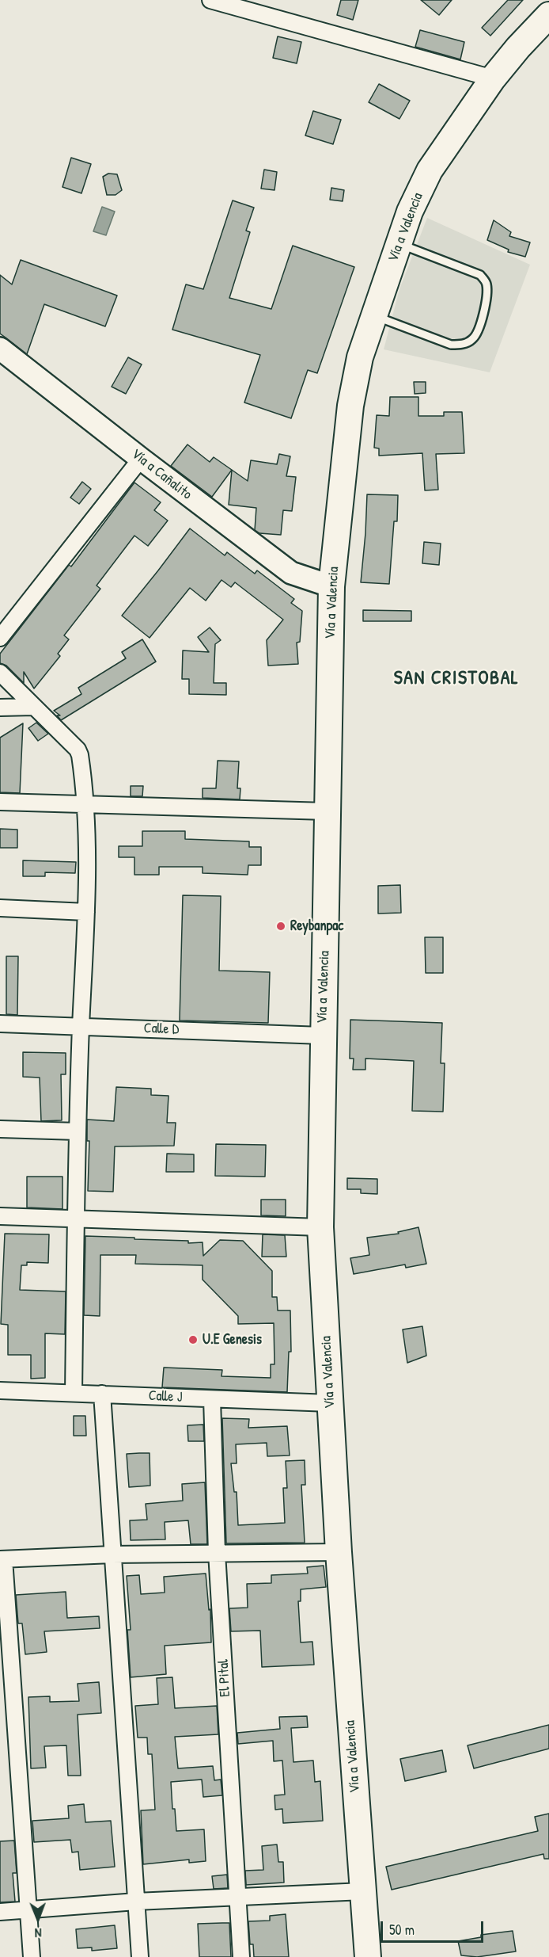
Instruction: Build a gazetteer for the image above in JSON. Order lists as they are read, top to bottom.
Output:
{
  "streets": {
    "highway": ["Vía a Valencia"],
    "main road": ["Vía a Cañalito"],
    "street": ["Calle D", "Calle J", "El Pital"]
  },
  "crossings": [
    ["Vía a Valencia", "Vía a Cañalito"],
    ["Vía a Valencia", "Calle D"],
    ["Vía a Valencia", "Calle J"],
    ["Calle J", "El Pital"]
  ],
  "districts": ["SAN CRISTOBAL"],
  "places": ["Reybanpac", "U.E Genesis"],
  "scale_bar": "50 m",
  "north": "bottom"
}
